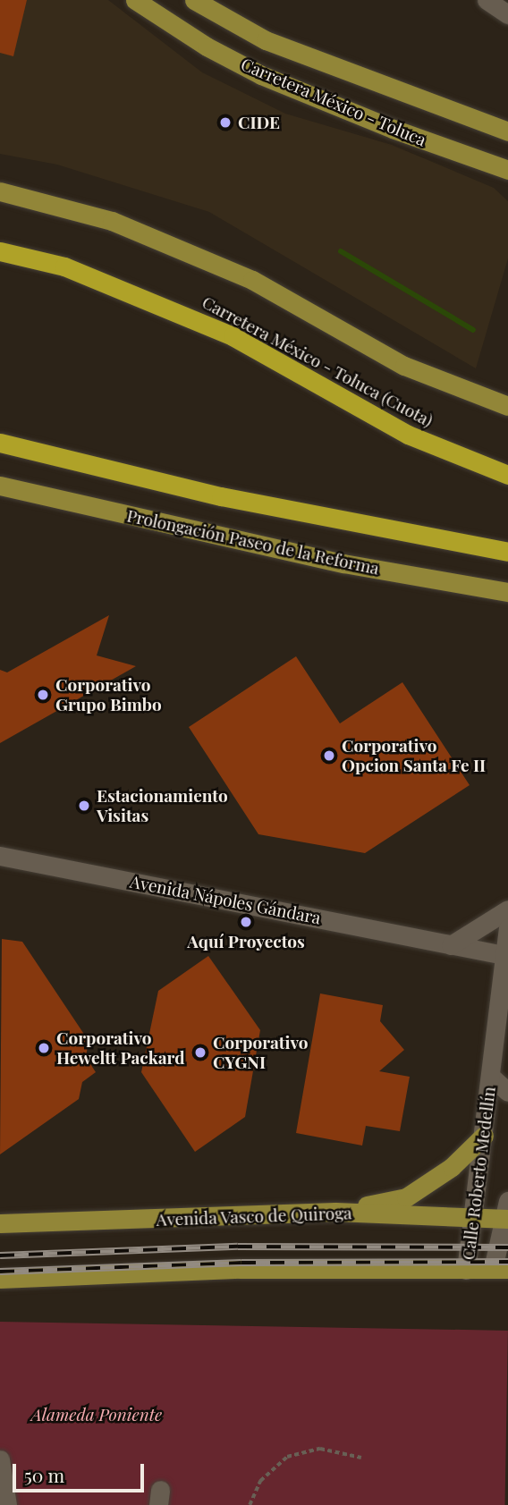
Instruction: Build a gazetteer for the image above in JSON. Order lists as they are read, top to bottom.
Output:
{
  "streets": {
    "highway": ["Carretera México - Toluca (Cuota)"],
    "main road": ["Carretera México - Toluca", "Prolongación Paseo de la Reforma", "Avenida Vasco de Quiroga"],
    "street": ["Avenida Nápoles Gándara", "Calle Roberto Medellín"]
  },
  "crossings": [
    ["Avenida Nápoles Gándara", "Calle Roberto Medellín"],
    ["Calle Roberto Medellín", "Avenida Vasco de Quiroga"]
  ],
  "parks": ["Alameda Poniente"],
  "places": [
    "CIDE",
    "Corporativo Grupo Bimbo",
    "Corporativo Opcion Santa Fe II",
    "Estacionamiento Visitas",
    "Aquí Proyectos",
    "Corporativo Heweltt Packard",
    "Corporativo CYGNI"
  ],
  "scale_bar": "50 m"
}
